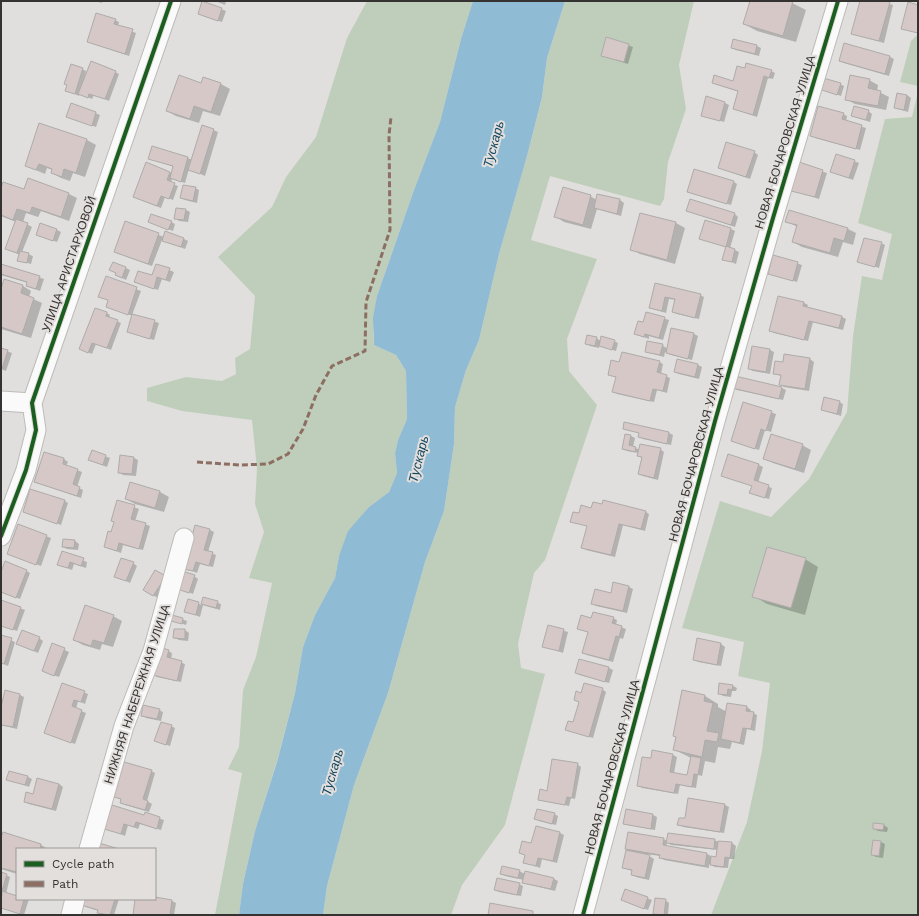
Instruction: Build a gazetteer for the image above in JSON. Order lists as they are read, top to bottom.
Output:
{
  "streets": {
    "street": ["НОВАЯ БОЧАРОВСКАЯ УЛИЦА", "УЛИЦА АРИСТАРХОВОЙ", "НИЖНЯЯ НАБЕРЕЖНАЯ УЛИЦА"]
  },
  "water": ["Тускарь"],
  "legend": ["Cycle path", "Path"]
}
